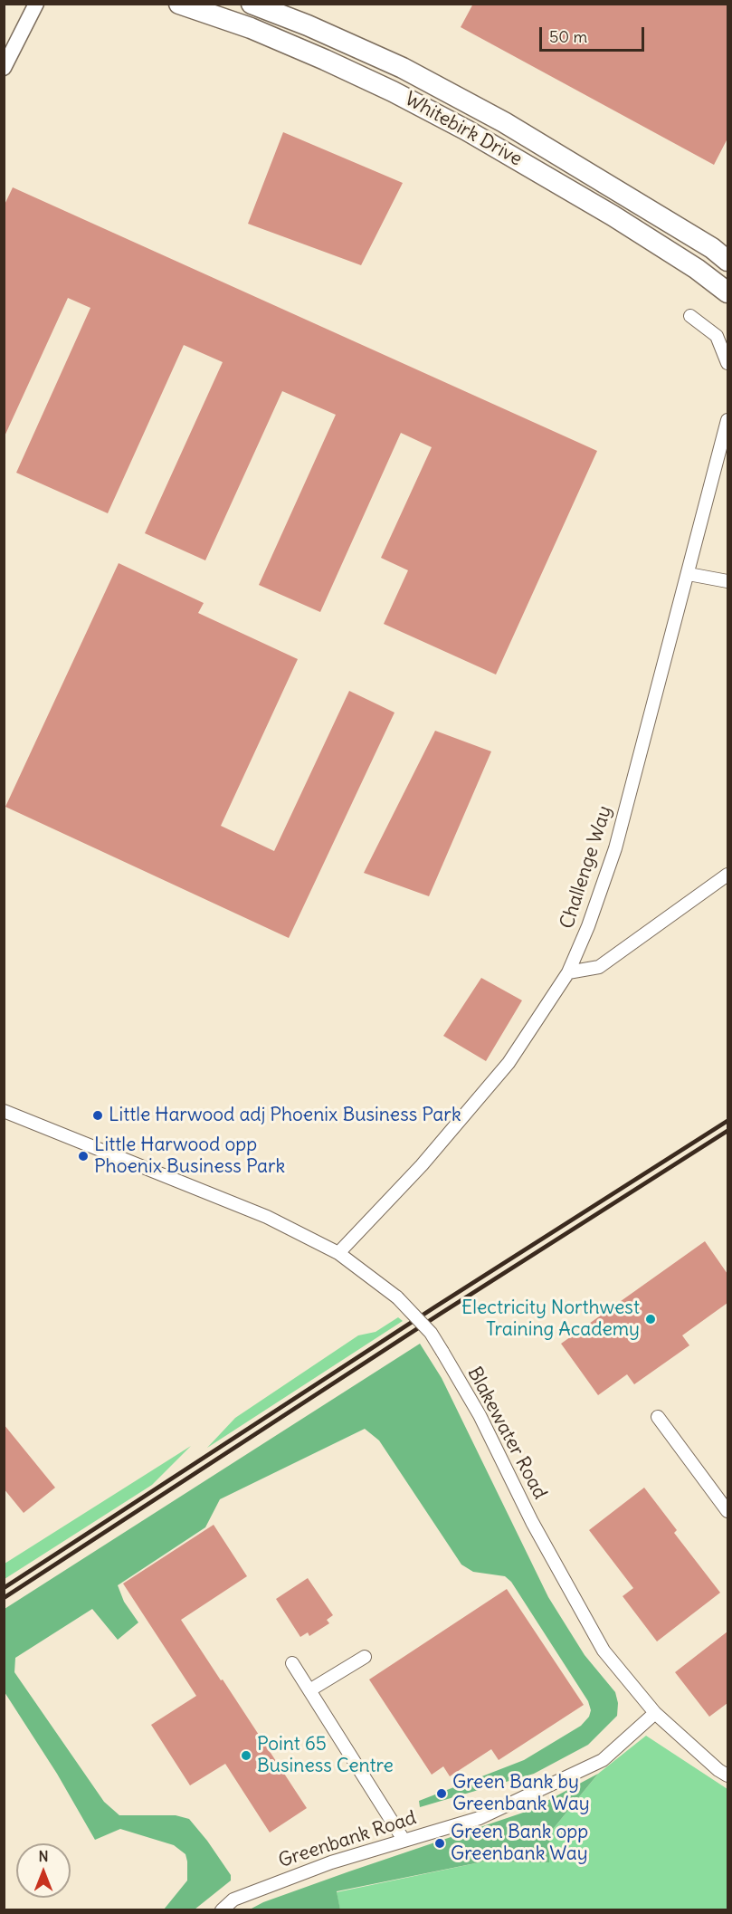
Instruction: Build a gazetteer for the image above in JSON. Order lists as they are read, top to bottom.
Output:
{
  "streets": {
    "highway": ["Whitebirk Drive"],
    "street": ["Challenge Way", "Blakewater Road", "Greenbank Road"]
  },
  "crossings": [
    ["Challenge Way", "Blakewater Road"],
    ["Blakewater Road", "Greenbank Road"]
  ],
  "places": [
    "Little Harwood adj Phoenix Business Park",
    "Little Harwood opp Phoenix Business Park",
    "Electricity Northwest Training Academy",
    "Point 65 Business Centre",
    "Green Bank by Greenbank Way",
    "Green Bank opp Greenbank Way"
  ],
  "scale_bar": "50 m",
  "north": "top"
}
